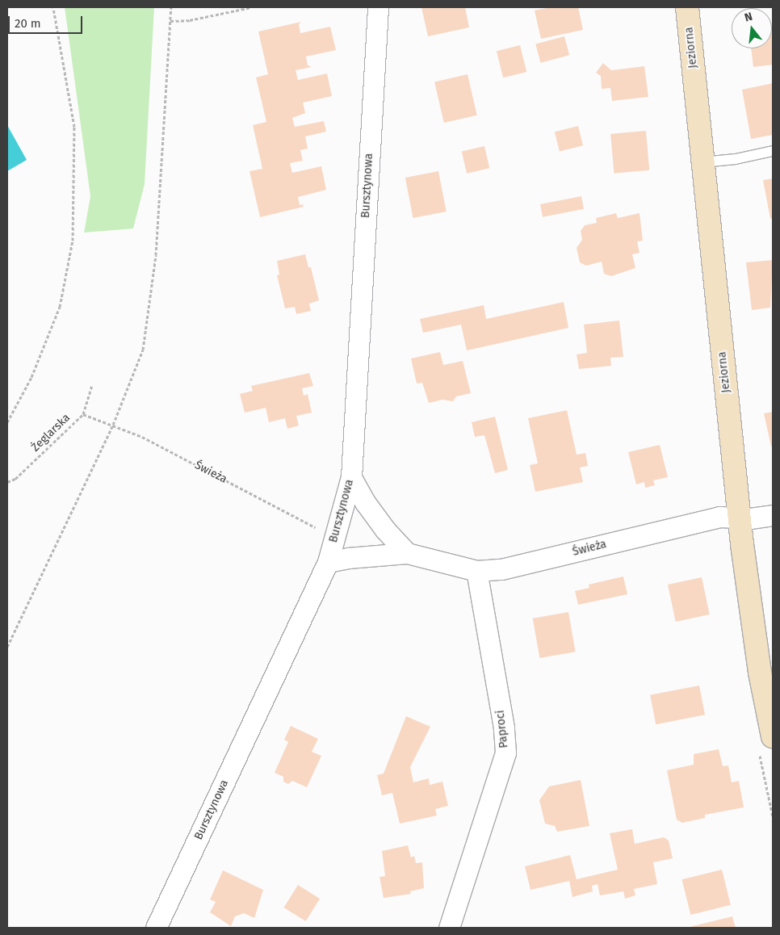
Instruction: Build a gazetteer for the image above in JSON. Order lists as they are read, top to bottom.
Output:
{
  "streets": {
    "street": [
      "Jeziorna",
      "Bursztynowa",
      "Świeża",
      "Paproci"
    ],
    "path": ["Żeglarska"]
  },
  "crossings": [
    ["Jeziorna", "Świeża"],
    ["Bursztynowa", "Świeża"],
    ["Żeglarska", "Świeża"],
    ["Świeża", "Paproci"]
  ],
  "scale_bar": "20 m",
  "north": "top"
}
